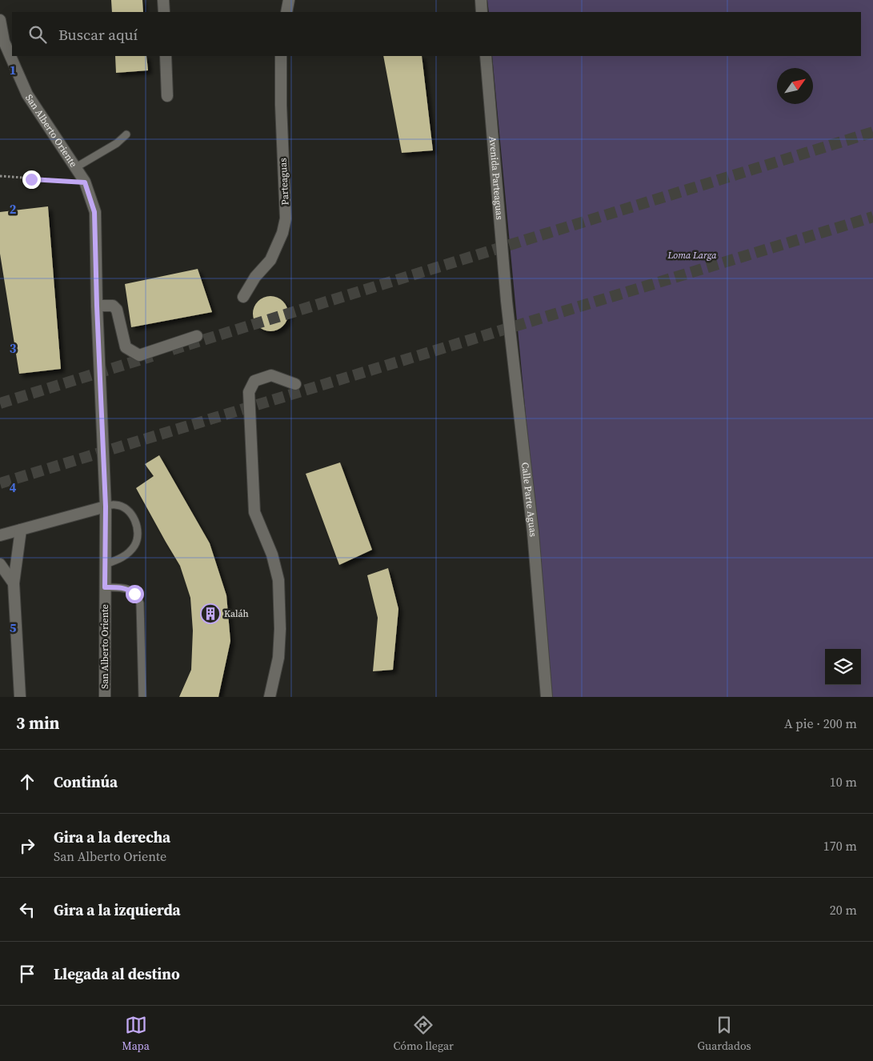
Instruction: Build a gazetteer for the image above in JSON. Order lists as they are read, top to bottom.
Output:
{
  "streets": {
    "street": [
      "San Alberto Oriente",
      "Avenida Parteaguas",
      "Parteaguas",
      "Calle Parte Aguas"
    ]
  },
  "crossings": [
    ["Avenida Parteaguas", "Calle Parte Aguas"]
  ],
  "parks": ["Loma Larga"],
  "places": {
    "building": ["Kaláh"]
  },
  "north": "top right",
  "page": {
    "search": "Buscar aquí",
    "heading": ["3 min", "A pie · 200 m"],
    "list": [
      ["Continúa", "10 m"],
      ["Gira a la derecha", "San Alberto Oriente", "170 m"],
      ["Gira a la izquierda", "20 m"],
      "Llegada al destino"
    ],
    "nav": ["Mapa", "Cómo llegar", "Guardados"]
  },
  "grid": {
    "rows": [
      "1",
      "2",
      "3",
      "4",
      "5"
    ]
  }
}
